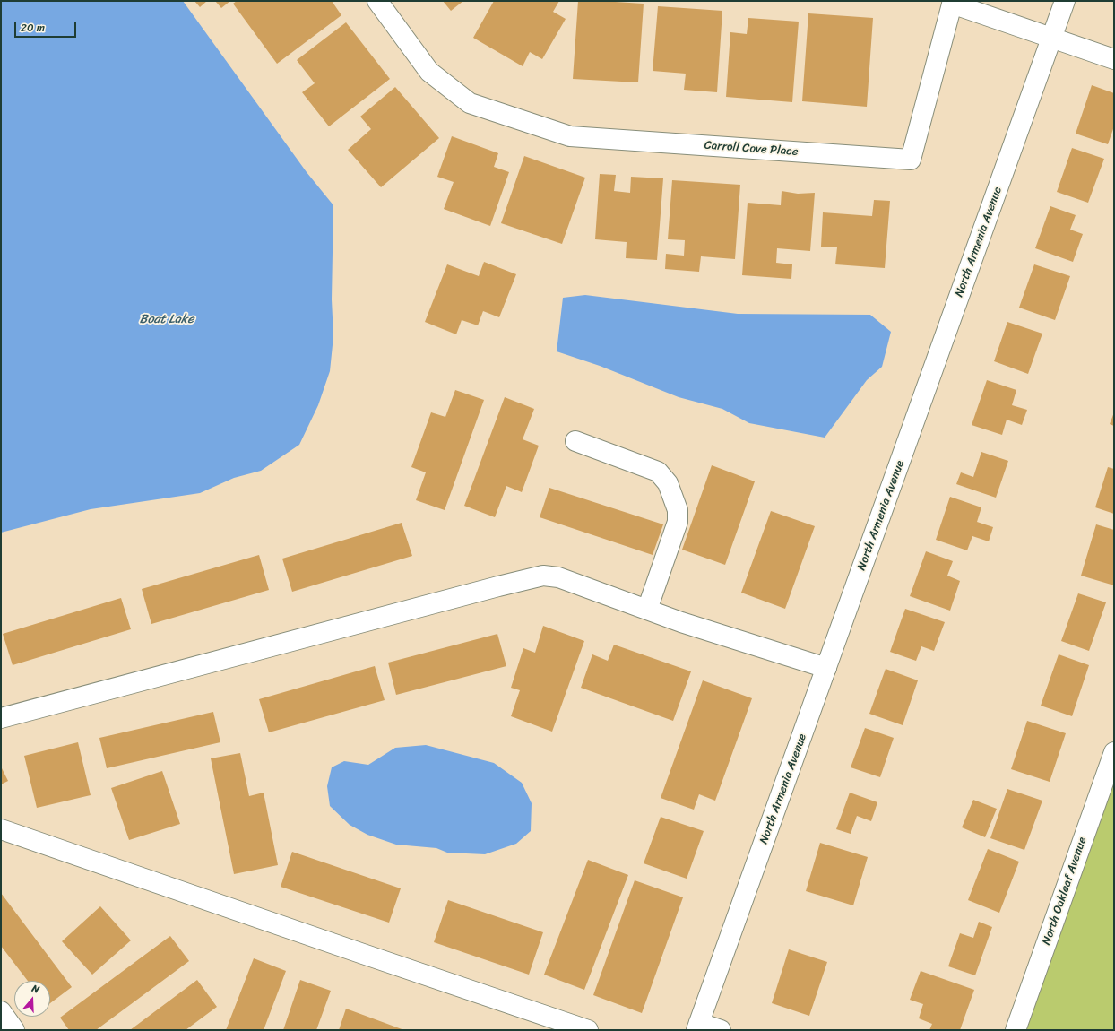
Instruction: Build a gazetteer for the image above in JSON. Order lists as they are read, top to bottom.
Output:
{
  "streets": {
    "street": ["Carroll Cove Place", "North Armenia Avenue", "North Oakleaf Avenue"]
  },
  "crossings": [
    ["Carroll Cove Place", "North Armenia Avenue"]
  ],
  "water": ["Boat Lake"],
  "scale_bar": "20 m",
  "north": "top"
}
